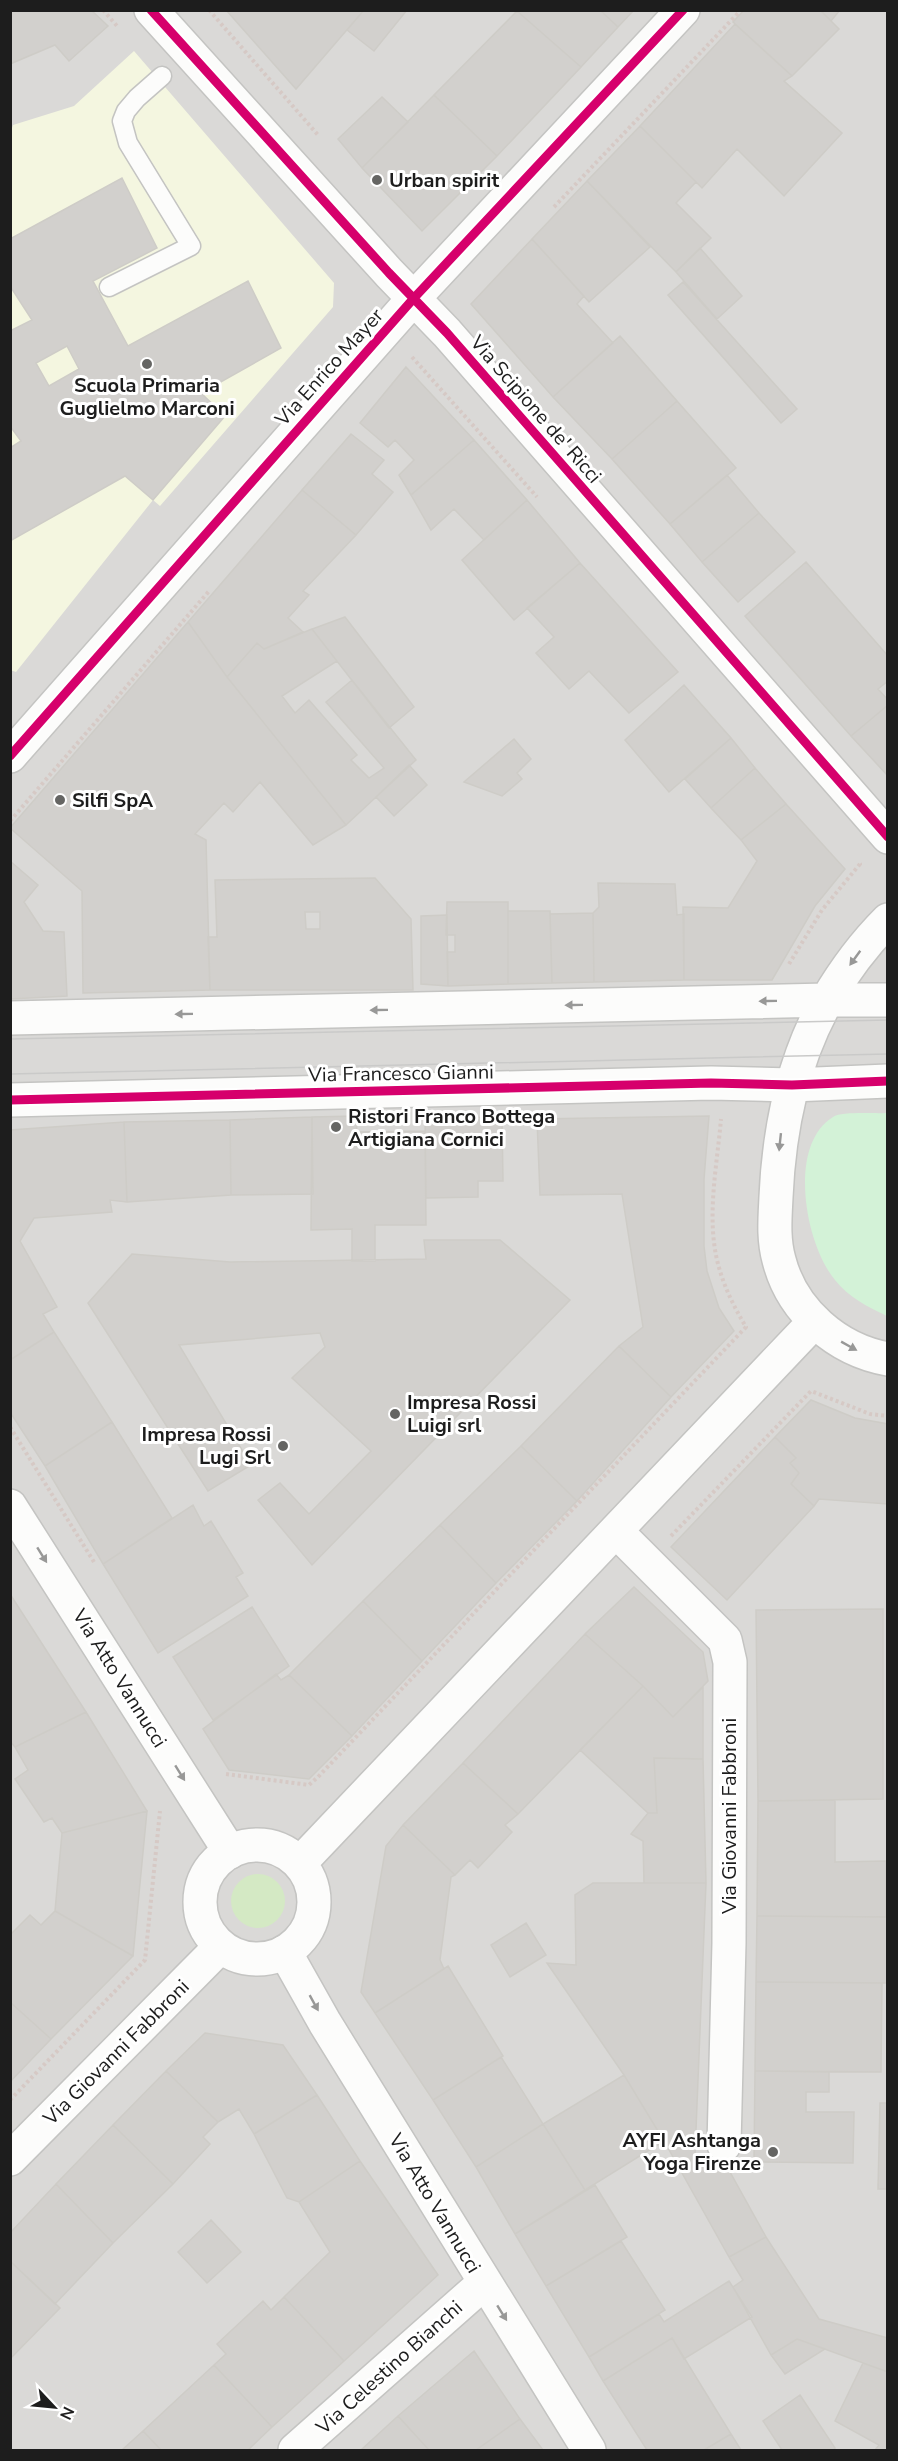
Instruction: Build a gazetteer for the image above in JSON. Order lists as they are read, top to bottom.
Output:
{
  "streets": {
    "street": [
      "Via Enrico Mayer",
      "Via Scipione de' Ricci",
      "Via Francesco Gianni",
      "Via Atto Vannucci",
      "Via Giovanni Fabbroni",
      "Via Celestino Bianchi"
    ]
  },
  "crossings": [
    ["Via Enrico Mayer", "Via Scipione de' Ricci"],
    ["Via Atto Vannucci", "Via Giovanni Fabbroni"],
    ["Via Atto Vannucci", "Via Celestino Bianchi"]
  ],
  "one_way": ["Via Atto Vannucci"],
  "places": [
    "Urban spirit",
    "Scuola Primaria Guglielmo Marconi",
    "Silfi SpA",
    "Ristori Franco Bottega Artigiana Cornici",
    "Impresa Rossi Luigi srl",
    "Impresa Rossi Lugi Srl",
    "AYFI Ashtanga Yoga Firenze"
  ],
  "north": "bottom right"
}
